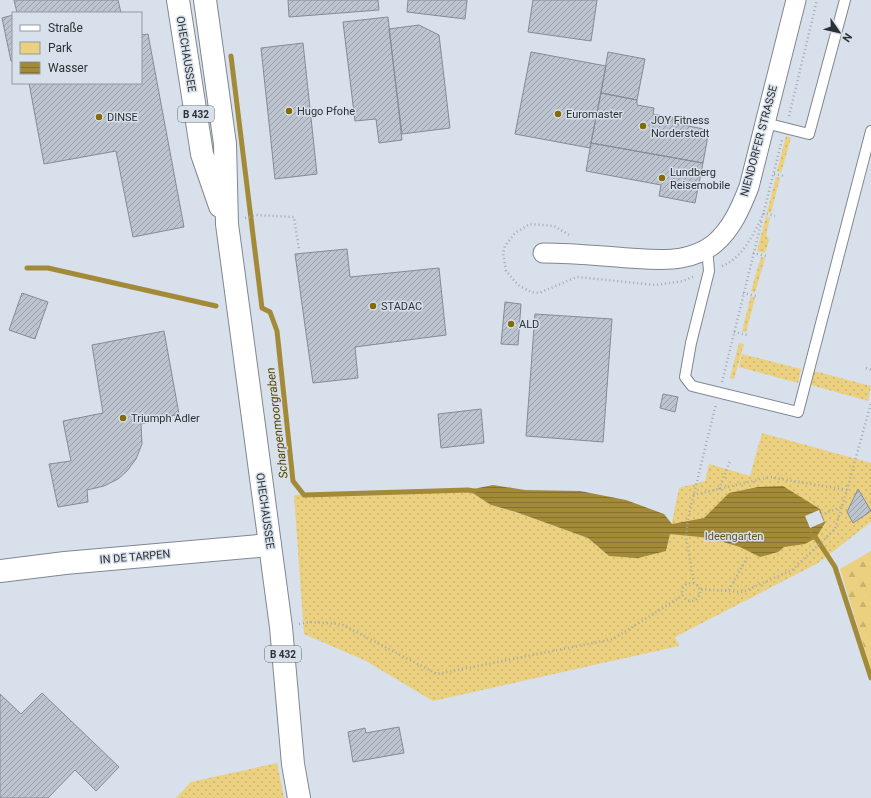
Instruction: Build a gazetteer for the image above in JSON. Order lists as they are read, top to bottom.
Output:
{
  "streets": {
    "main road": ["OHECHAUSSEE", "B 432", "IN DE TARPEN"],
    "street": ["NIENDORFER STRASSE"]
  },
  "crossings": [
    ["OHECHAUSSEE", "IN DE TARPEN"]
  ],
  "water": ["Scharpenmoorgraben"],
  "parks": ["Ideengarten"],
  "places": [
    "Hugo Pfohe",
    "Euromaster",
    "DINSE",
    "JOY Fitness Norderstedt",
    "Lundberg Reisemobile",
    "STADAC",
    "ALD",
    "Triumph Adler"
  ],
  "legend": ["Straße", "Park", "Wasser"],
  "north": "bottom right"
}
